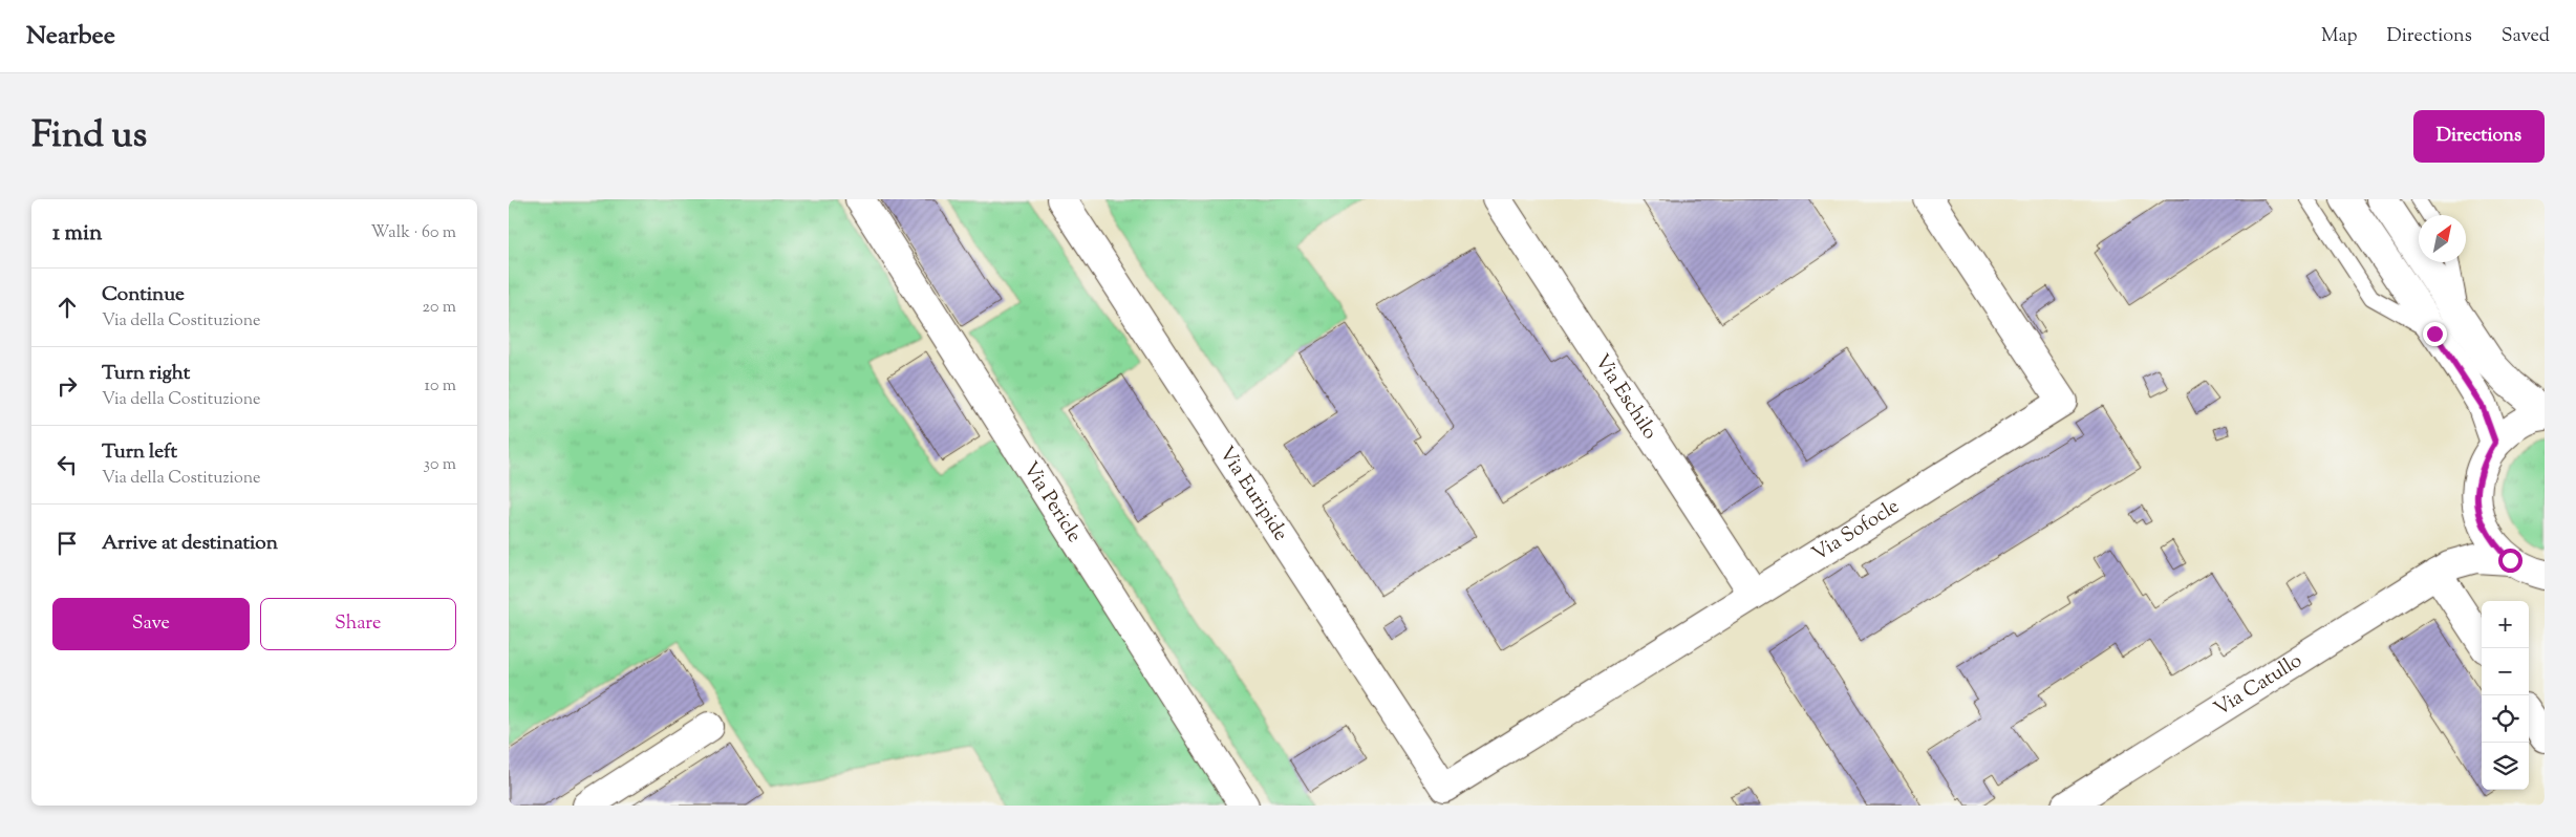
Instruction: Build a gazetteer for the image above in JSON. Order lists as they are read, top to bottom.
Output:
{
  "streets": {
    "street": [
      "Via Eschilo",
      "Via Euripide",
      "Via Pericle",
      "Via Sofocle",
      "Via Catullo"
    ]
  },
  "crossings": [
    ["Via Eschilo", "Via Sofocle"],
    ["Via Euripide", "Via Sofocle"]
  ],
  "north": "top right",
  "page": {
    "header": "Nearbee",
    "nav": ["Map", "Directions", "Saved"],
    "title": "Find us",
    "buttons": [
      "Directions",
      ["Save", "Share"]
    ],
    "heading": ["1 min", "Walk · 60 m"],
    "list": [
      ["Continue", "Via della Costituzione", "20 m"],
      ["Turn right", "Via della Costituzione", "10 m"],
      ["Turn left", "Via della Costituzione", "30 m"],
      "Arrive at destination"
    ],
    "map_buttons": ["+", "−"]
  }
}
